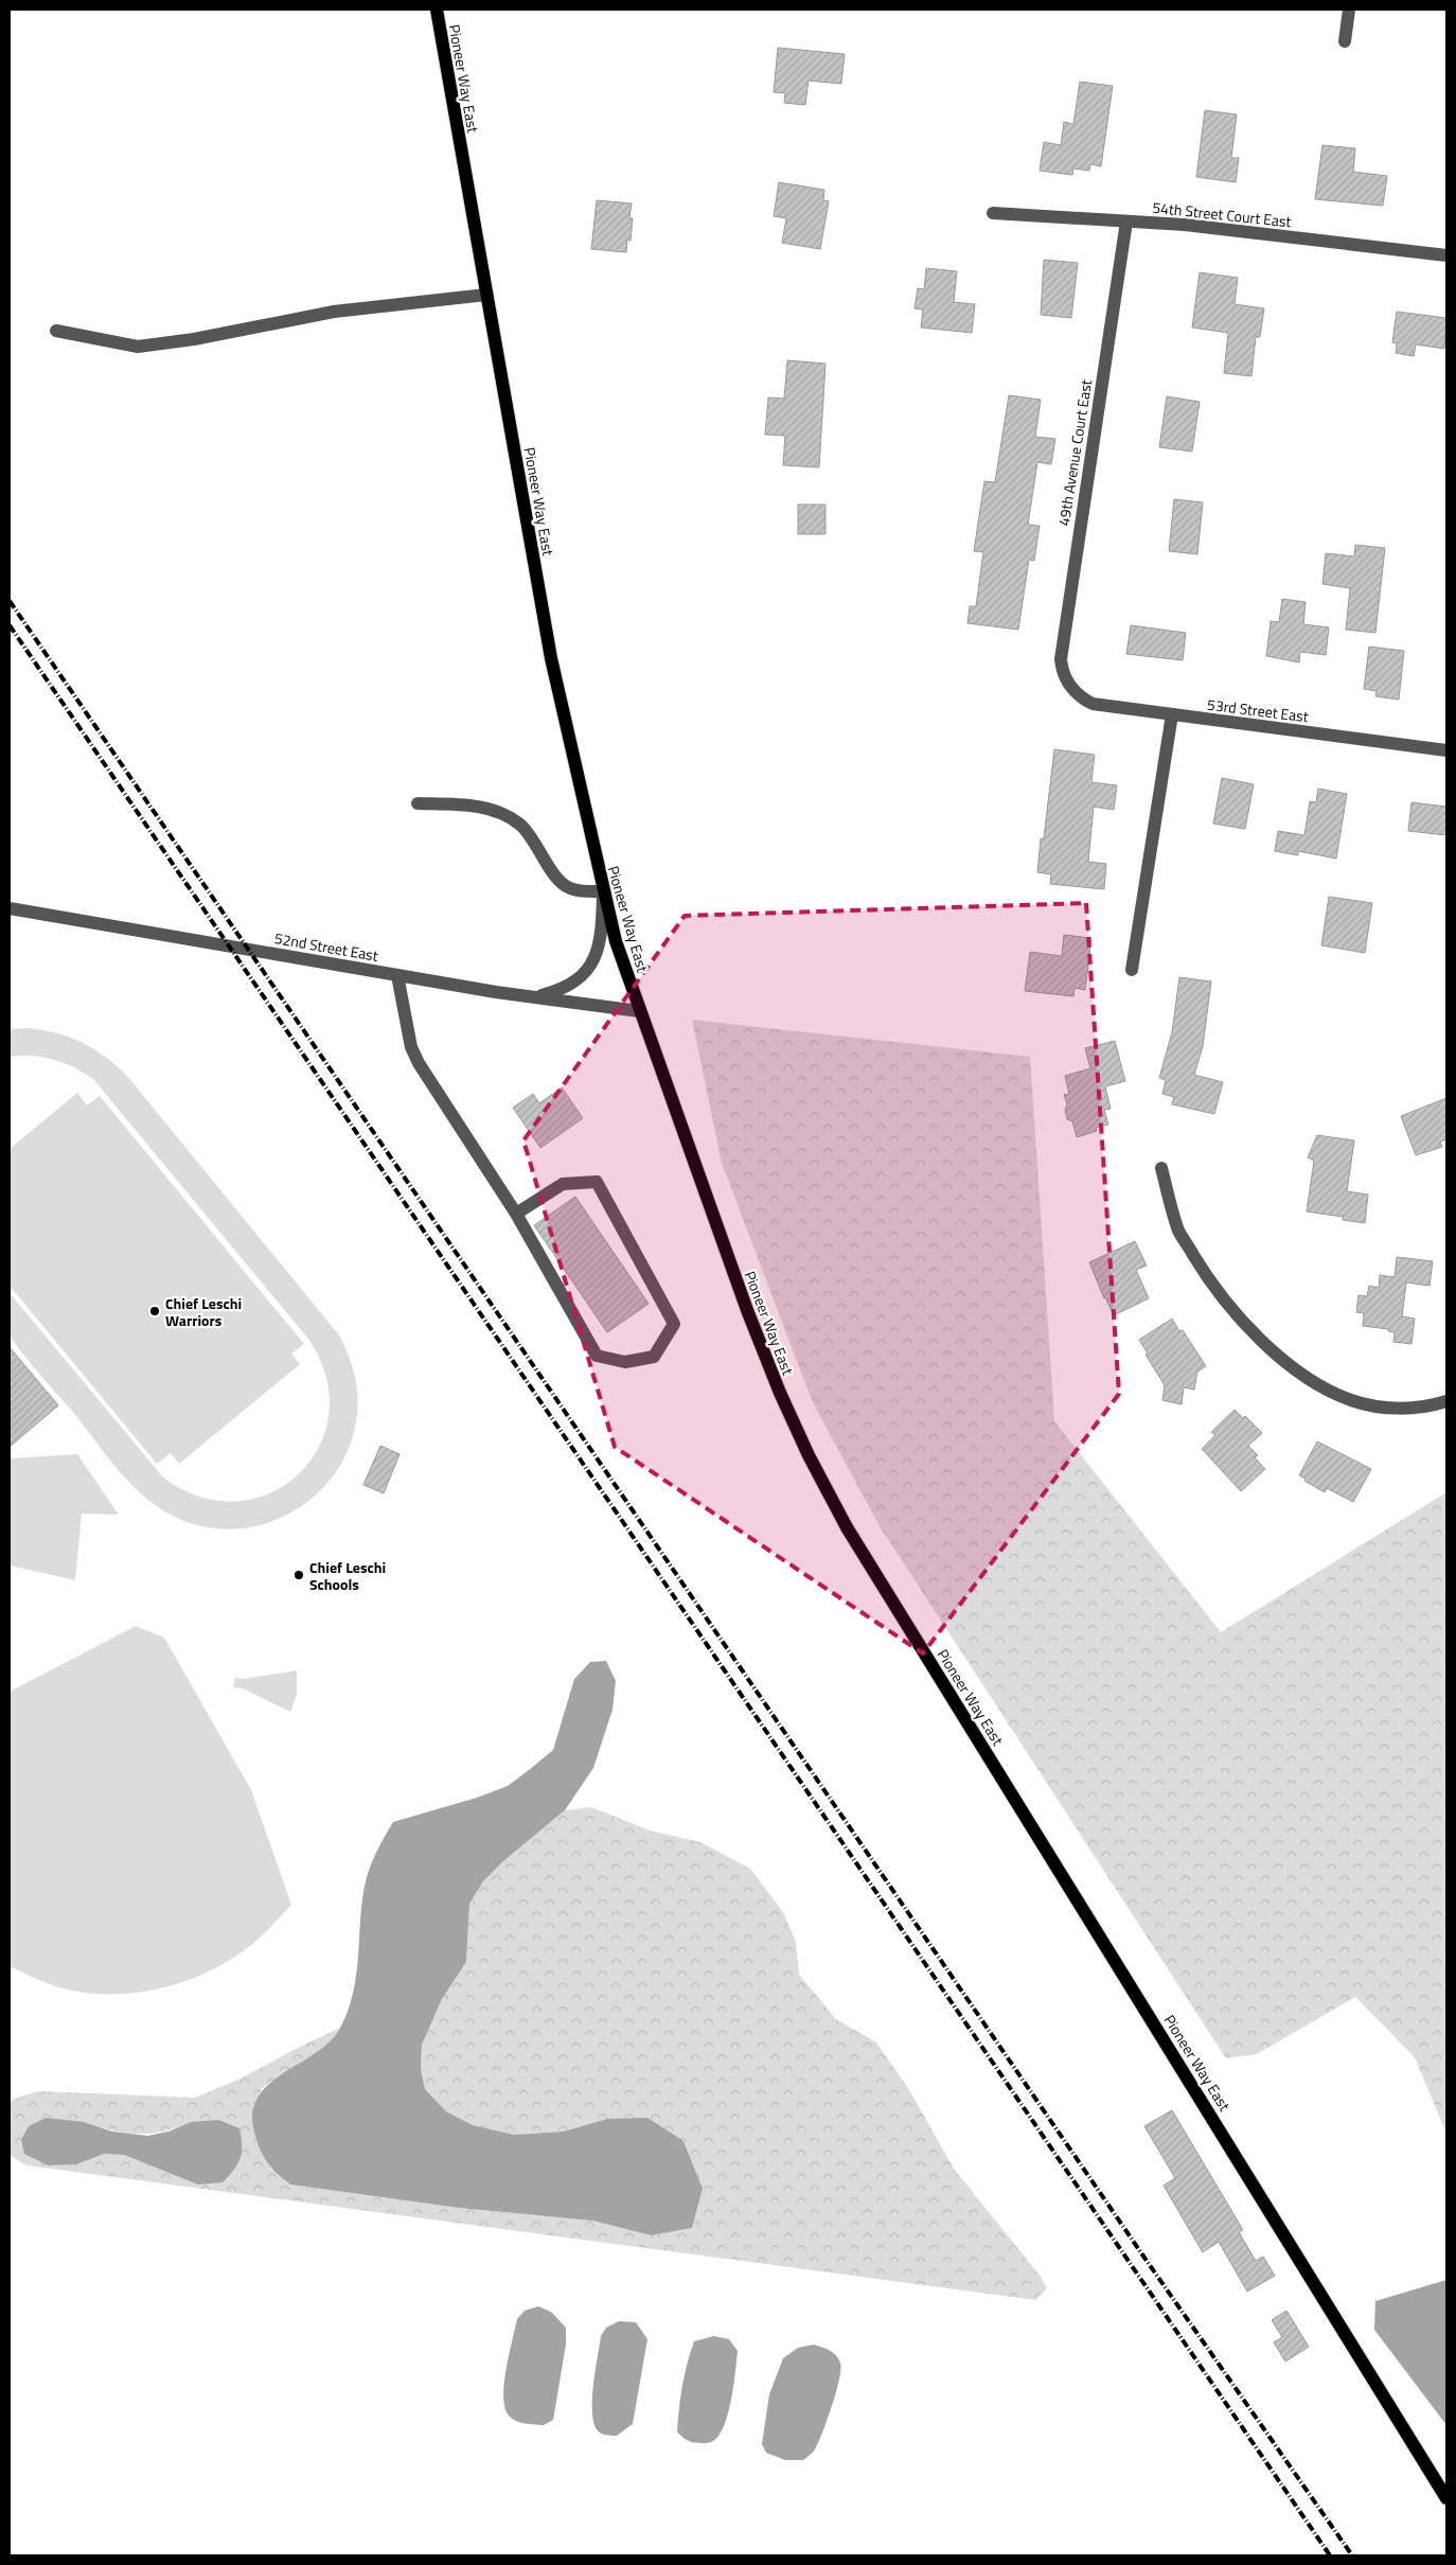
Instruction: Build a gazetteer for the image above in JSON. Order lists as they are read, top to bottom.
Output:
{
  "streets": {
    "main road": ["Pioneer Way East"],
    "street": [
      "54th Street Court East",
      "49th Avenue Court East",
      "53rd Street East",
      "52nd Street East"
    ]
  },
  "crossings": [
    ["Pioneer Way East", "52nd Street East"],
    ["54th Street Court East", "49th Avenue Court East"],
    ["49th Avenue Court East", "53rd Street East"]
  ],
  "places": ["Chief Leschi Warriors", "Chief Leschi Schools"]
}
